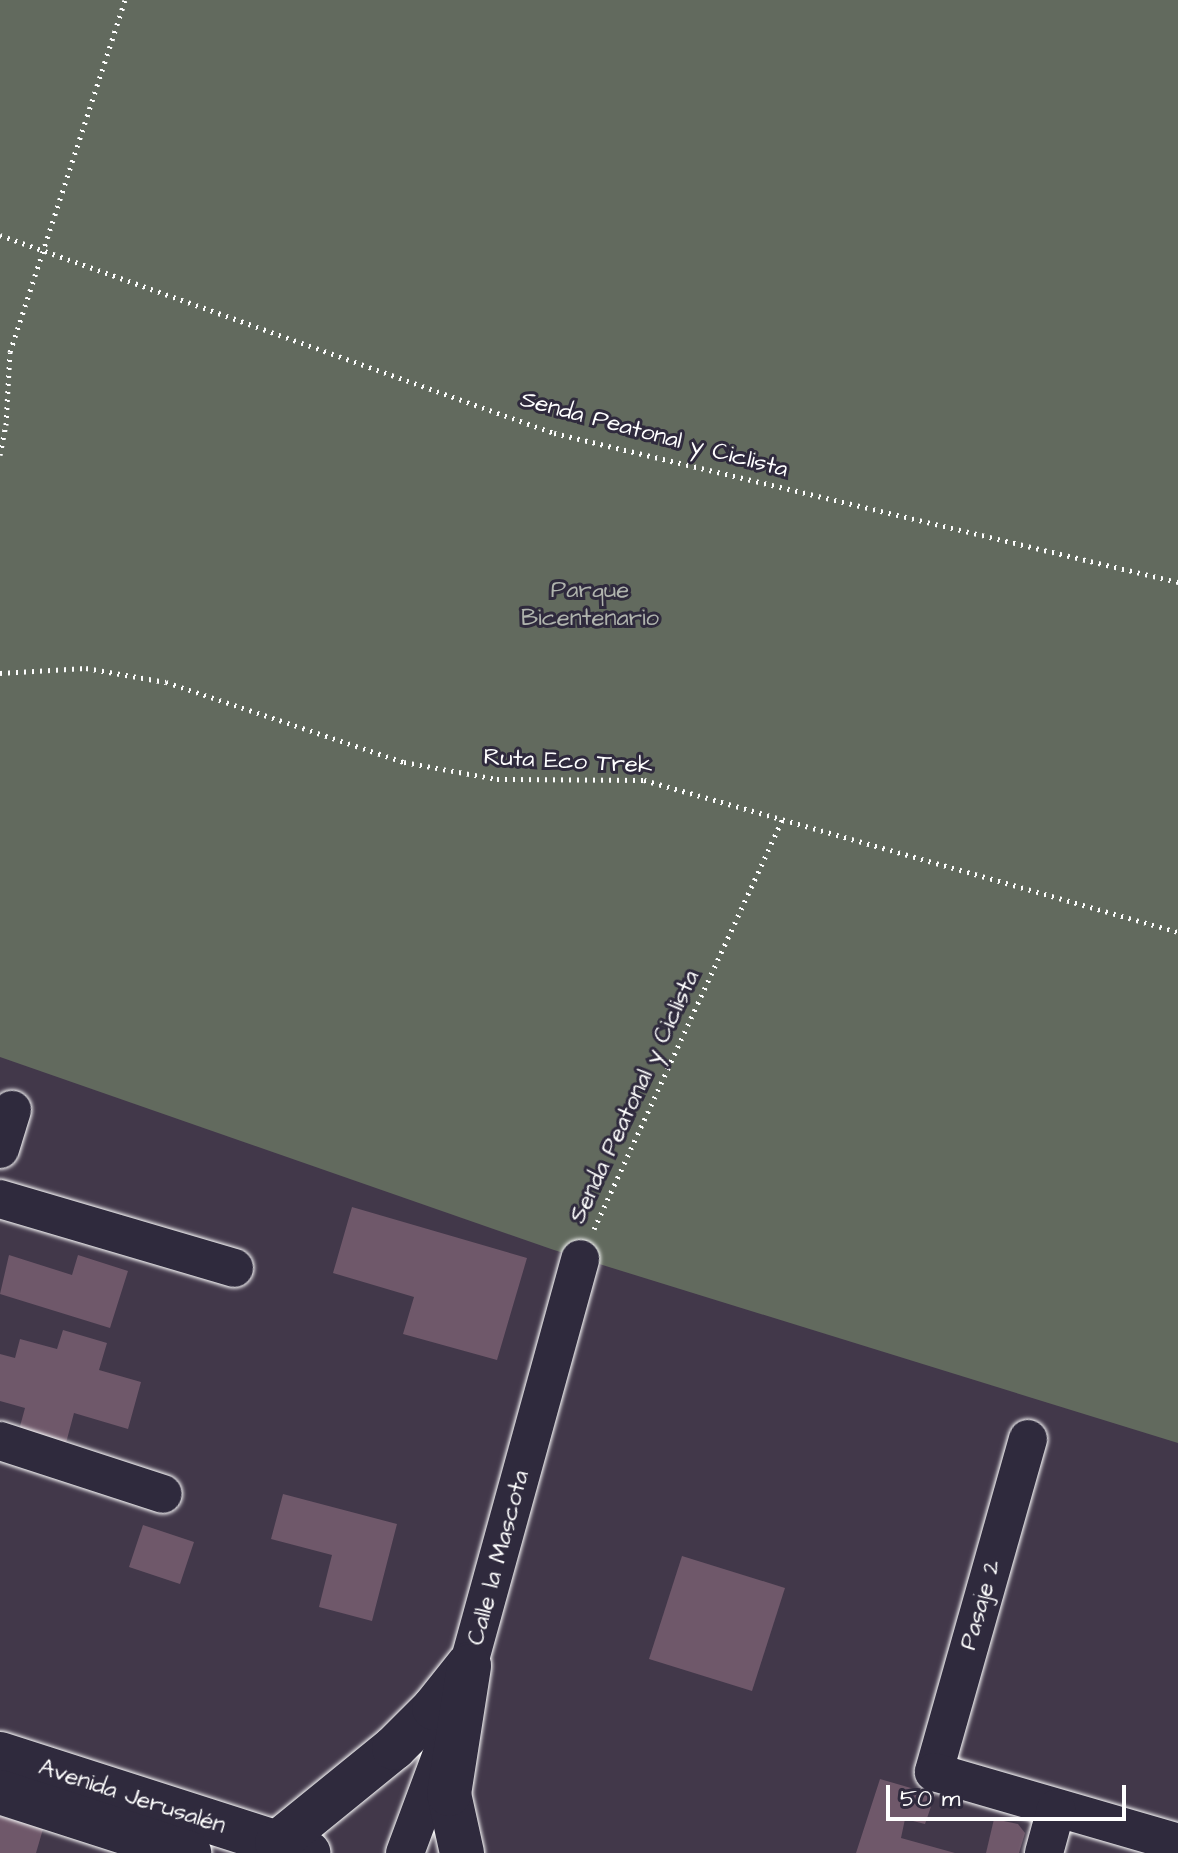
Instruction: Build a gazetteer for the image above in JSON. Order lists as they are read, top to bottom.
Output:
{
  "streets": {
    "main road": ["Avenida Jerusalén"],
    "street": ["Calle la Mascota", "Pasaje 2"],
    "path": ["Senda Peatonal y Ciclista", "Ruta Eco Trek"]
  },
  "crossings": [
    ["Senda Peatonal y Ciclista", "Ruta Eco Trek"],
    ["Senda Peatonal y Ciclista", "Calle la Mascota"]
  ],
  "parks": ["Parque Bicentenario"],
  "scale_bar": "50 m"
}
